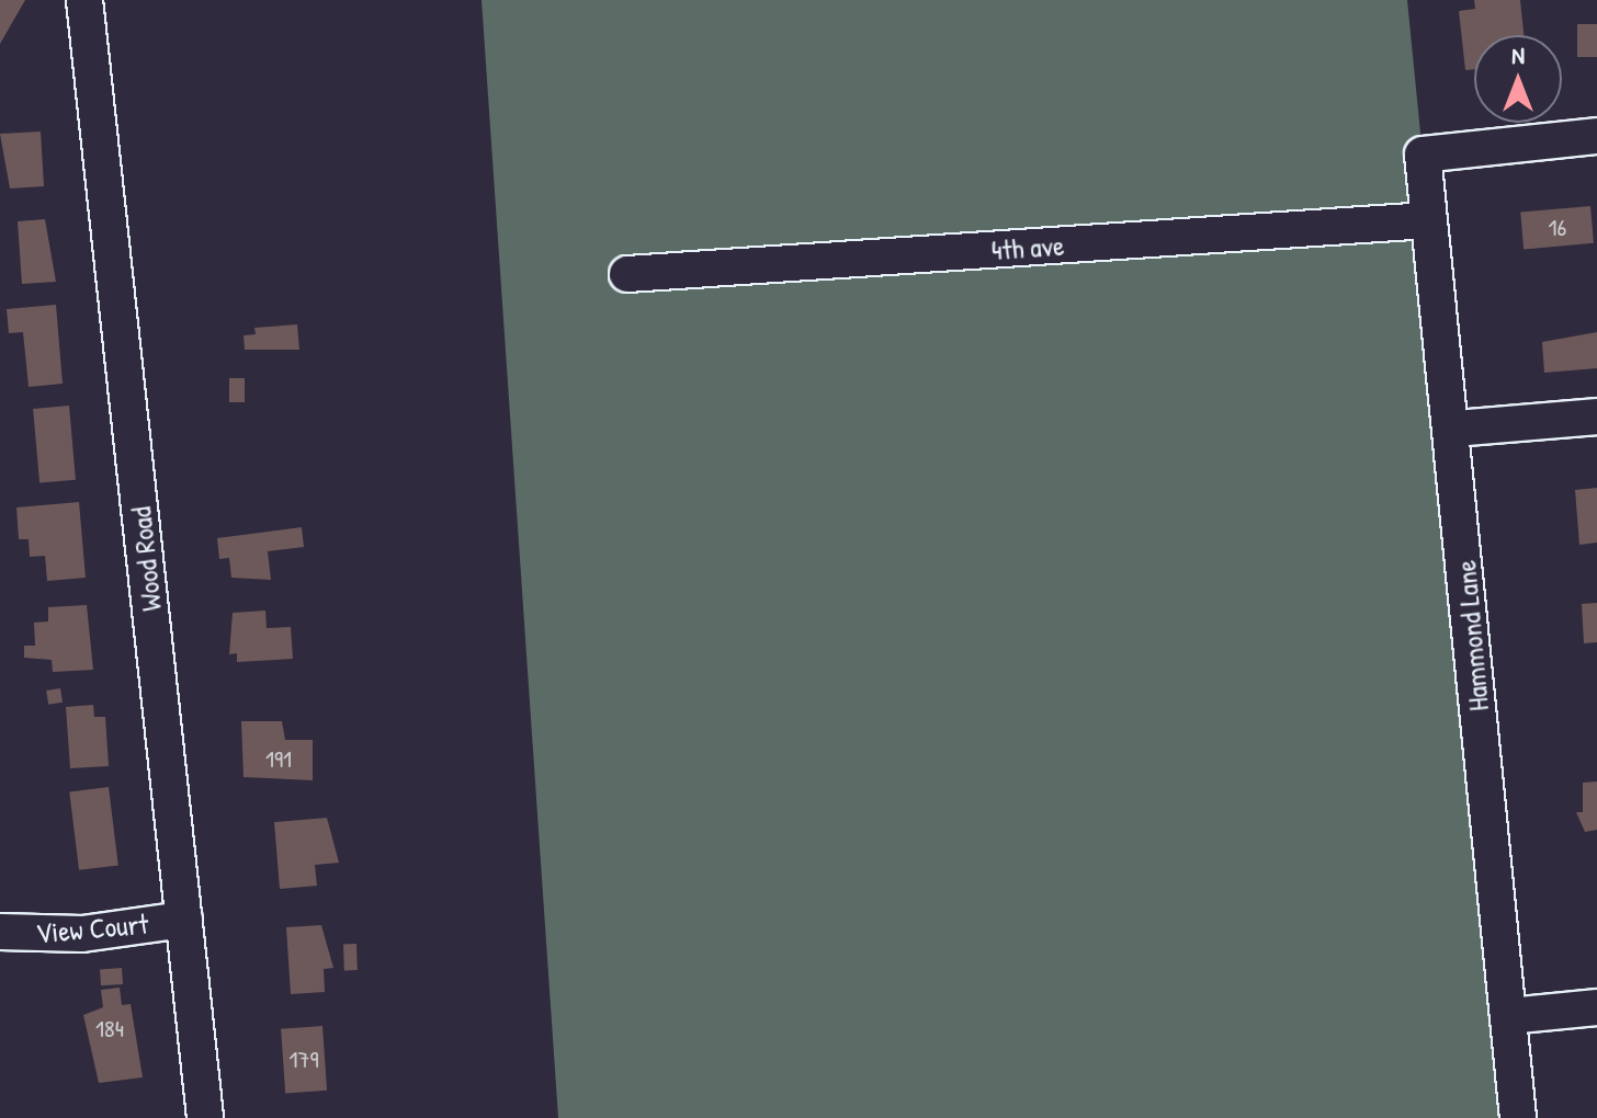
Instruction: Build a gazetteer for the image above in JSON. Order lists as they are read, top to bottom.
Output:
{
  "streets": {
    "street": [
      "4th ave",
      "Wood Road",
      "Hammond Lane",
      "View Court"
    ]
  },
  "crossings": [
    ["4th ave", "Hammond Lane"],
    ["Wood Road", "View Court"]
  ],
  "house_numbers": [
    "16",
    "191",
    "184",
    "179"
  ],
  "north": "top"
}
